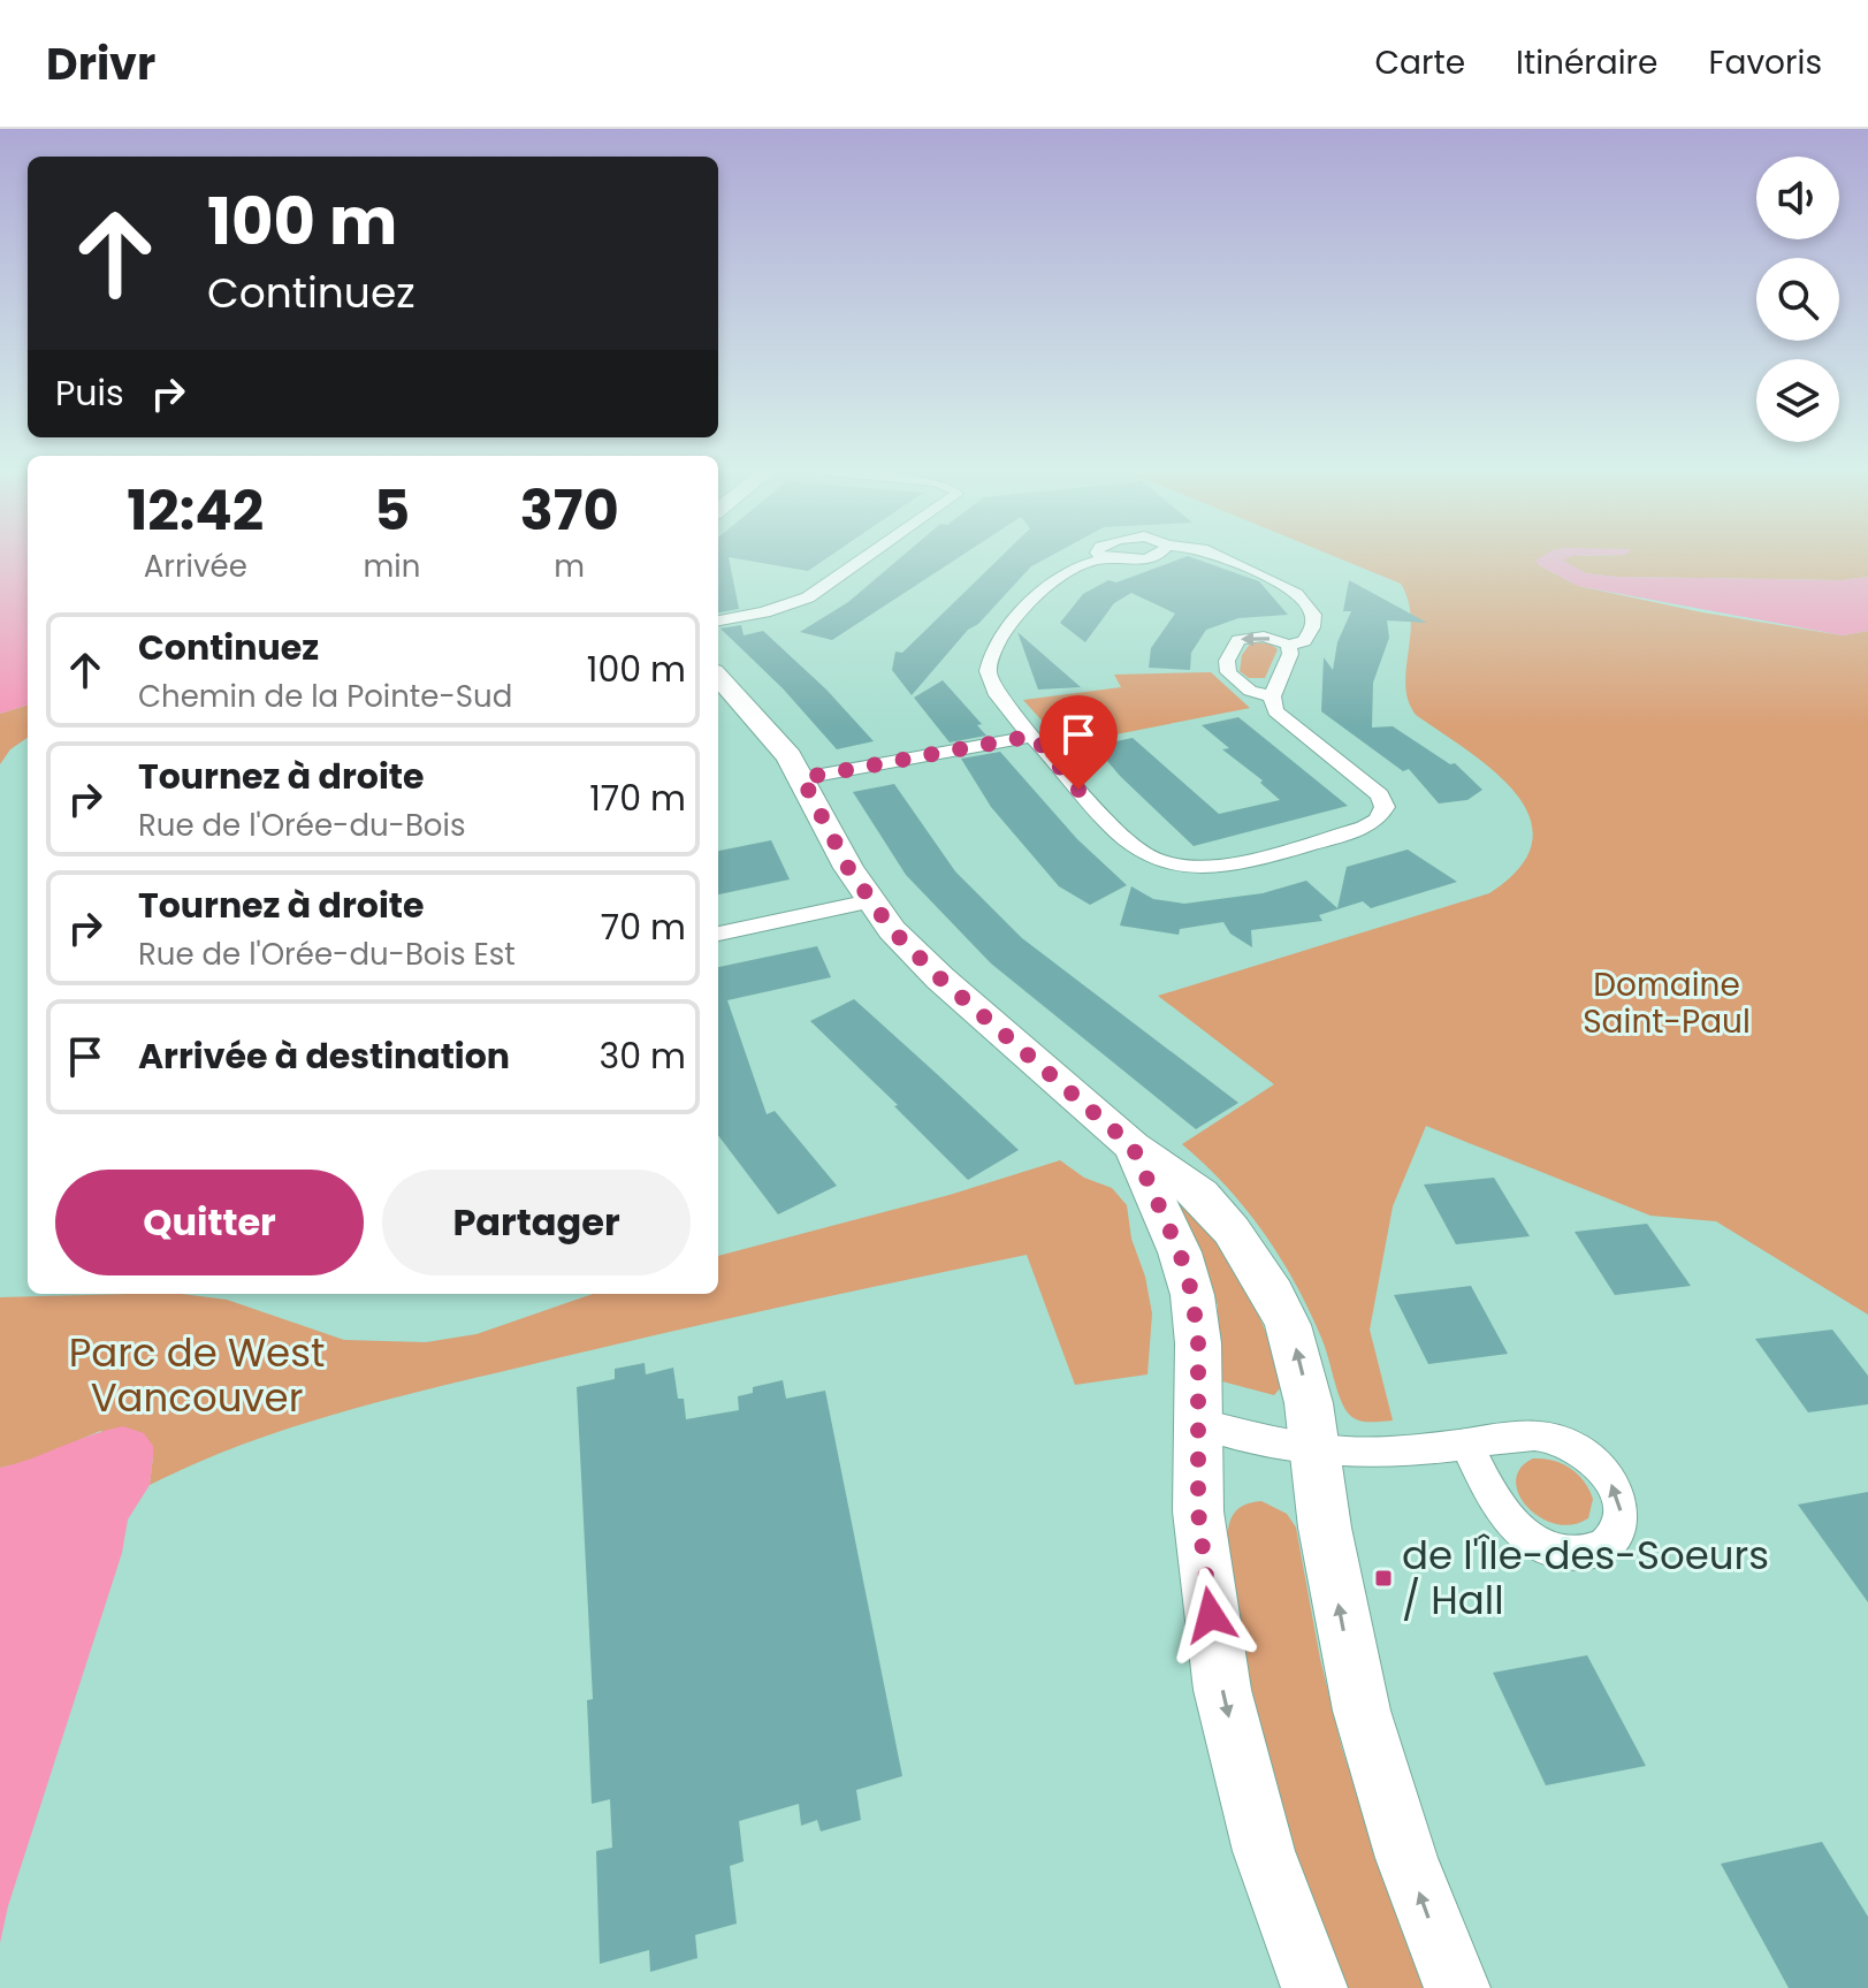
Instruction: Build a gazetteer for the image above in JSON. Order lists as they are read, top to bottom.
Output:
{
  "parks": ["Domaine Saint-Paul", "Parc de West Vancouver"],
  "places": {
    "transit": ["de l'Île-des-Soeurs / Hall"]
  },
  "page": {
    "header": "Drivr",
    "nav": ["Carte", "Itinéraire", "Favoris"],
    "turn": ["100 m", "Continuez"],
    "then": "Puis",
    "eta": [
      "12:42",
      "Arrivée",
      "5",
      "min",
      "370",
      "m"
    ],
    "list": [
      {
        "name": "Continuez",
        "note": "Chemin de la Pointe-Sud",
        "value": "100 m"
      },
      {
        "name": "Tournez à droite",
        "note": "Rue de l'Orée-du-Bois",
        "value": "170 m"
      },
      {
        "name": "Tournez à droite",
        "note": "Rue de l'Orée-du-Bois Est",
        "value": "70 m"
      },
      {
        "name": "Arrivée à destination",
        "value": "30 m"
      }
    ],
    "buttons": ["Quitter", "Partager"]
  }
}
